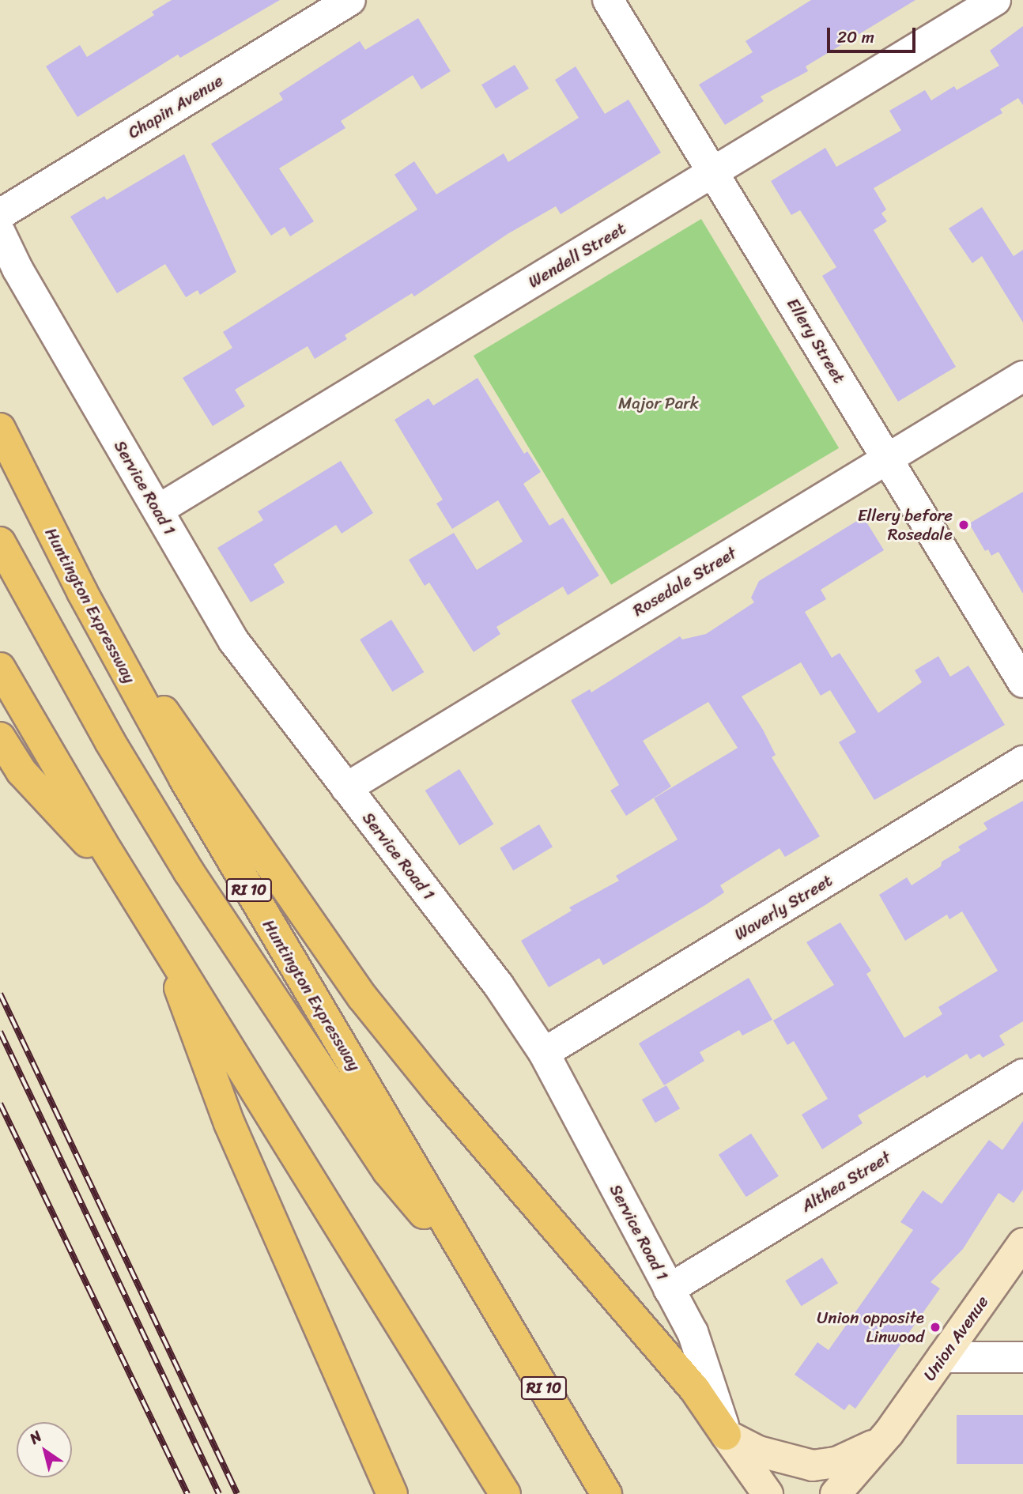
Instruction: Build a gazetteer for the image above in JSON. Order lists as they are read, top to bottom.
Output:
{
  "streets": {
    "highway": ["Huntington Expressway", "RI 10"],
    "main road": ["Service Road 1", "Union Avenue"],
    "street": [
      "Chapin Avenue",
      "Wendell Street",
      "Ellery Street",
      "Rosedale Street",
      "Waverly Street",
      "Althea Street"
    ]
  },
  "crossings": [
    ["Wendell Street", "Ellery Street"],
    ["Wendell Street", "Service Road 1"],
    ["Ellery Street", "Rosedale Street"],
    ["Service Road 1", "Rosedale Street"],
    ["Service Road 1", "Waverly Street"],
    ["Service Road 1", "Althea Street"]
  ],
  "parks": ["Major Park"],
  "places": ["Ellery before Rosedale", "Union opposite Linwood"],
  "scale_bar": "20 m",
  "north": "top left"
}
